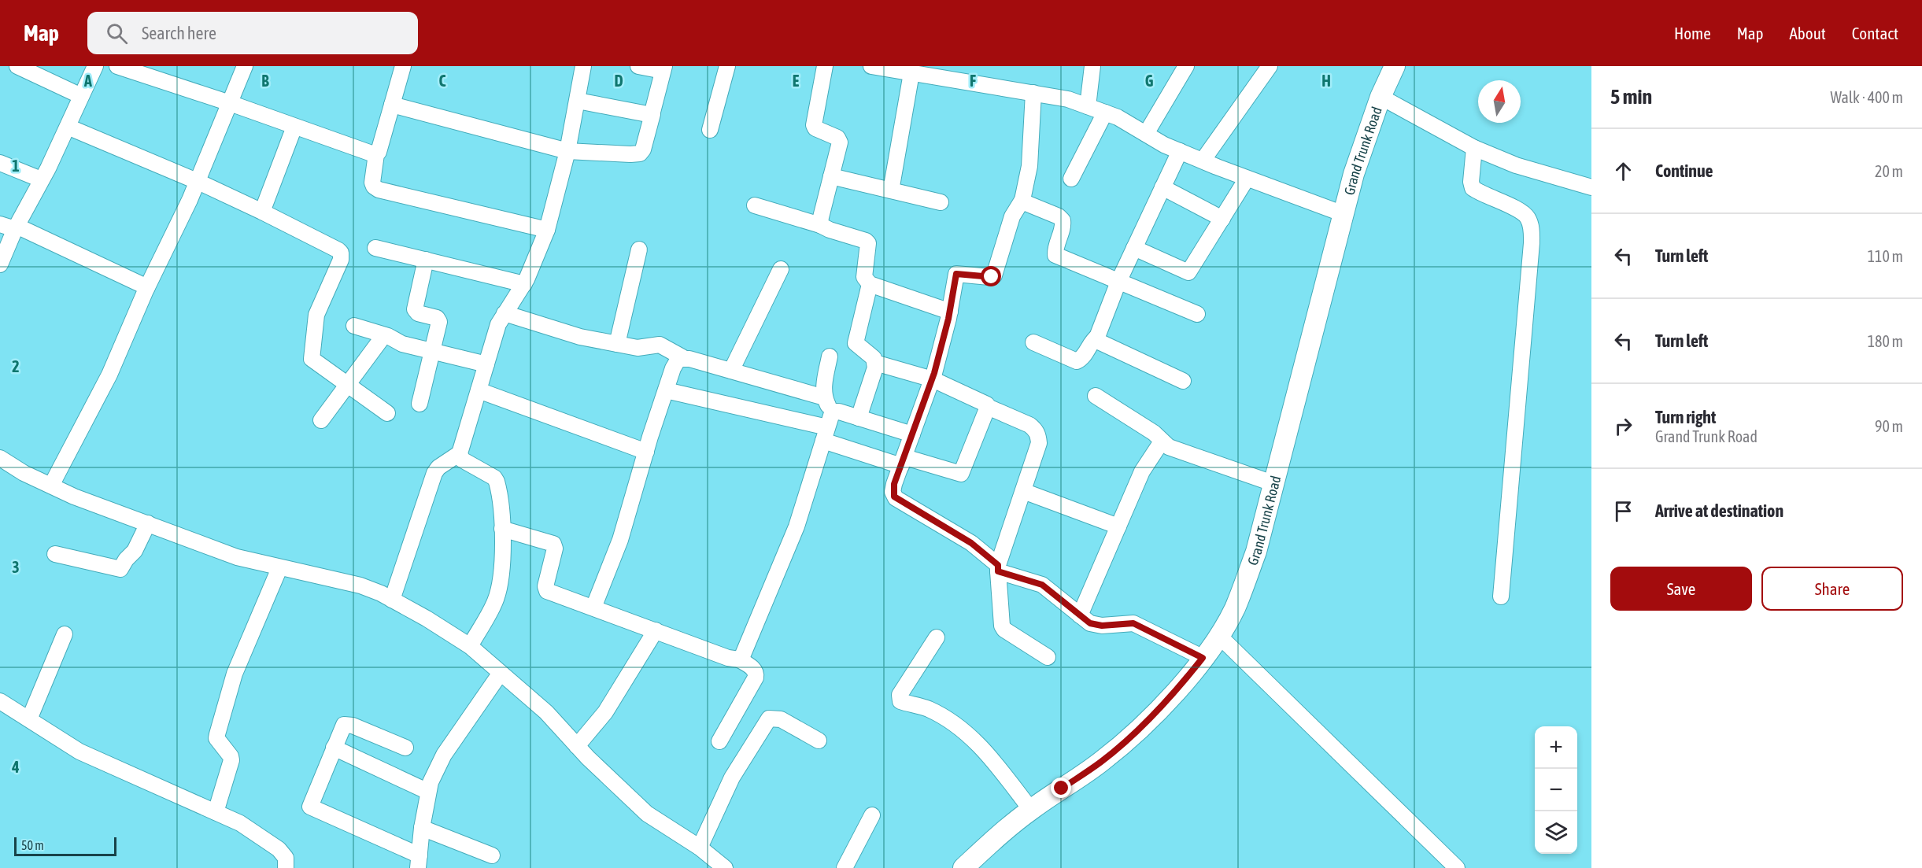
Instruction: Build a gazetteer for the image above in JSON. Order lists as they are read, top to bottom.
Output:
{
  "streets": {
    "main road": ["Grand Trunk Road"]
  },
  "scale_bar": "50 m",
  "north": "top",
  "page": {
    "header": "Map",
    "search": "Search here",
    "nav": [
      "Home",
      "Map",
      "About",
      "Contact"
    ],
    "heading": ["5 min", "Walk · 400 m"],
    "list": [
      ["Continue", "20 m"],
      ["Turn left", "110 m"],
      ["Turn left", "180 m"],
      ["Turn right", "Grand Trunk Road", "90 m"],
      "Arrive at destination"
    ],
    "buttons": ["Save", "Share"],
    "map_buttons": ["+", "−"],
    "scale": "50 m"
  },
  "grid": {
    "columns": [
      "A",
      "B",
      "C",
      "D",
      "E",
      "F",
      "G",
      "H"
    ],
    "rows": [
      "1",
      "2",
      "3",
      "4"
    ]
  }
}
